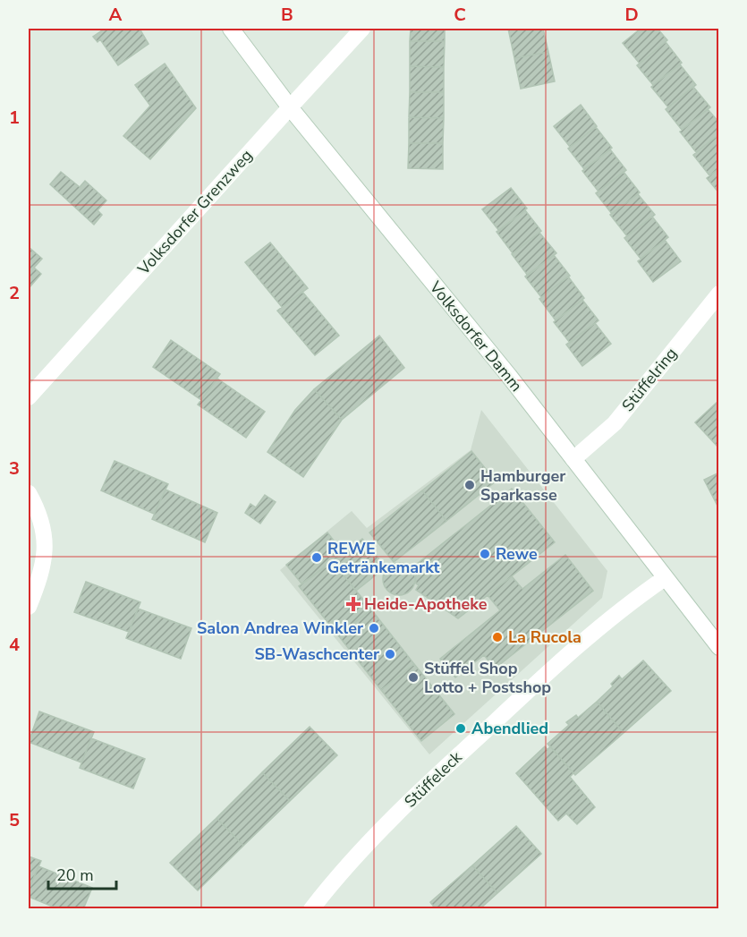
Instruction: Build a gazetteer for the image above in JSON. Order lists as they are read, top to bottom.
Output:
{
  "streets": {
    "street": [
      "Volksdorfer Grenzweg",
      "Volksdorfer Damm",
      "Stüffelring",
      "Stüffeleck"
    ]
  },
  "crossings": [
    ["Volksdorfer Grenzweg", "Volksdorfer Damm"],
    ["Volksdorfer Damm", "Stüffelring"],
    ["Volksdorfer Damm", "Stüffeleck"]
  ],
  "places": {
    "other": [
      "Hamburger Sparkasse",
      "Rewe",
      "REWE Getränkemarkt",
      "Salon Andrea Winkler",
      "La Rucola",
      "SB-Waschcenter",
      "Stüffel Shop Lotto + Postshop",
      "Abendlied"
    ],
    "health": ["Heide-Apotheke"]
  },
  "scale_bar": "20 m",
  "grid": {
    "columns": [
      "A",
      "B",
      "C",
      "D"
    ],
    "rows": [
      "1",
      "2",
      "3",
      "4",
      "5"
    ]
  }
}
